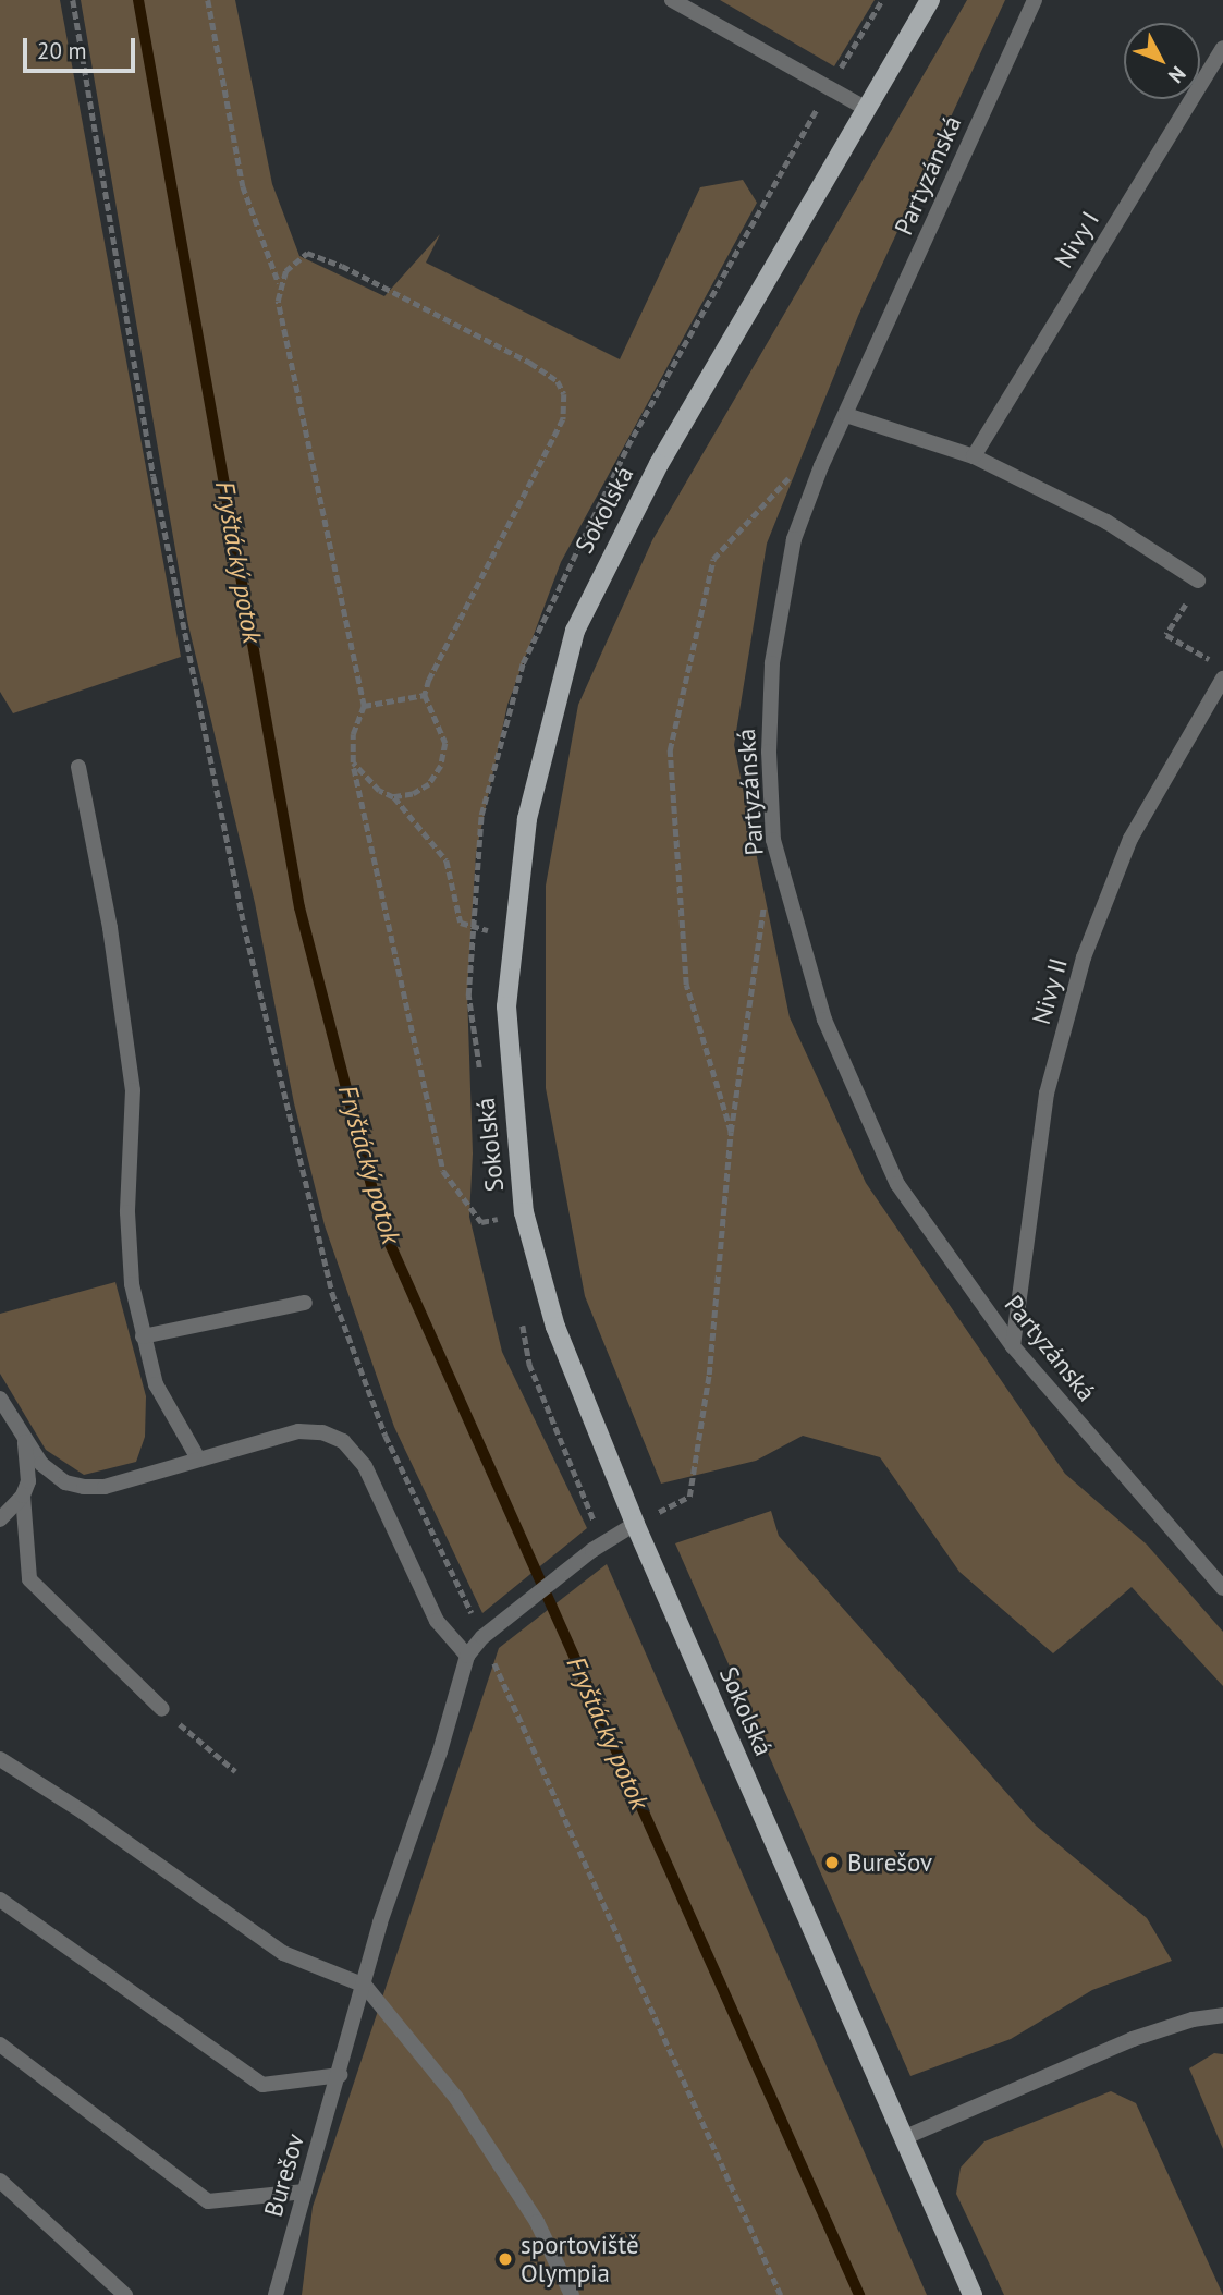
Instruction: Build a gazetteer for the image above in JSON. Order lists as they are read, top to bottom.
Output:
{
  "streets": {
    "main road": ["Sokolská"],
    "street": [
      "Partyzánská",
      "Nivy I",
      "Nivy II",
      "Burešov"
    ]
  },
  "crossings": [
    ["Partyzánská", "Nivy II"],
    ["Sokolská", "Burešov"]
  ],
  "water": ["Fryštácký potok"],
  "places": ["Burešov", "sportoviště Olympia"],
  "scale_bar": "20 m",
  "north": "bottom right"
}
